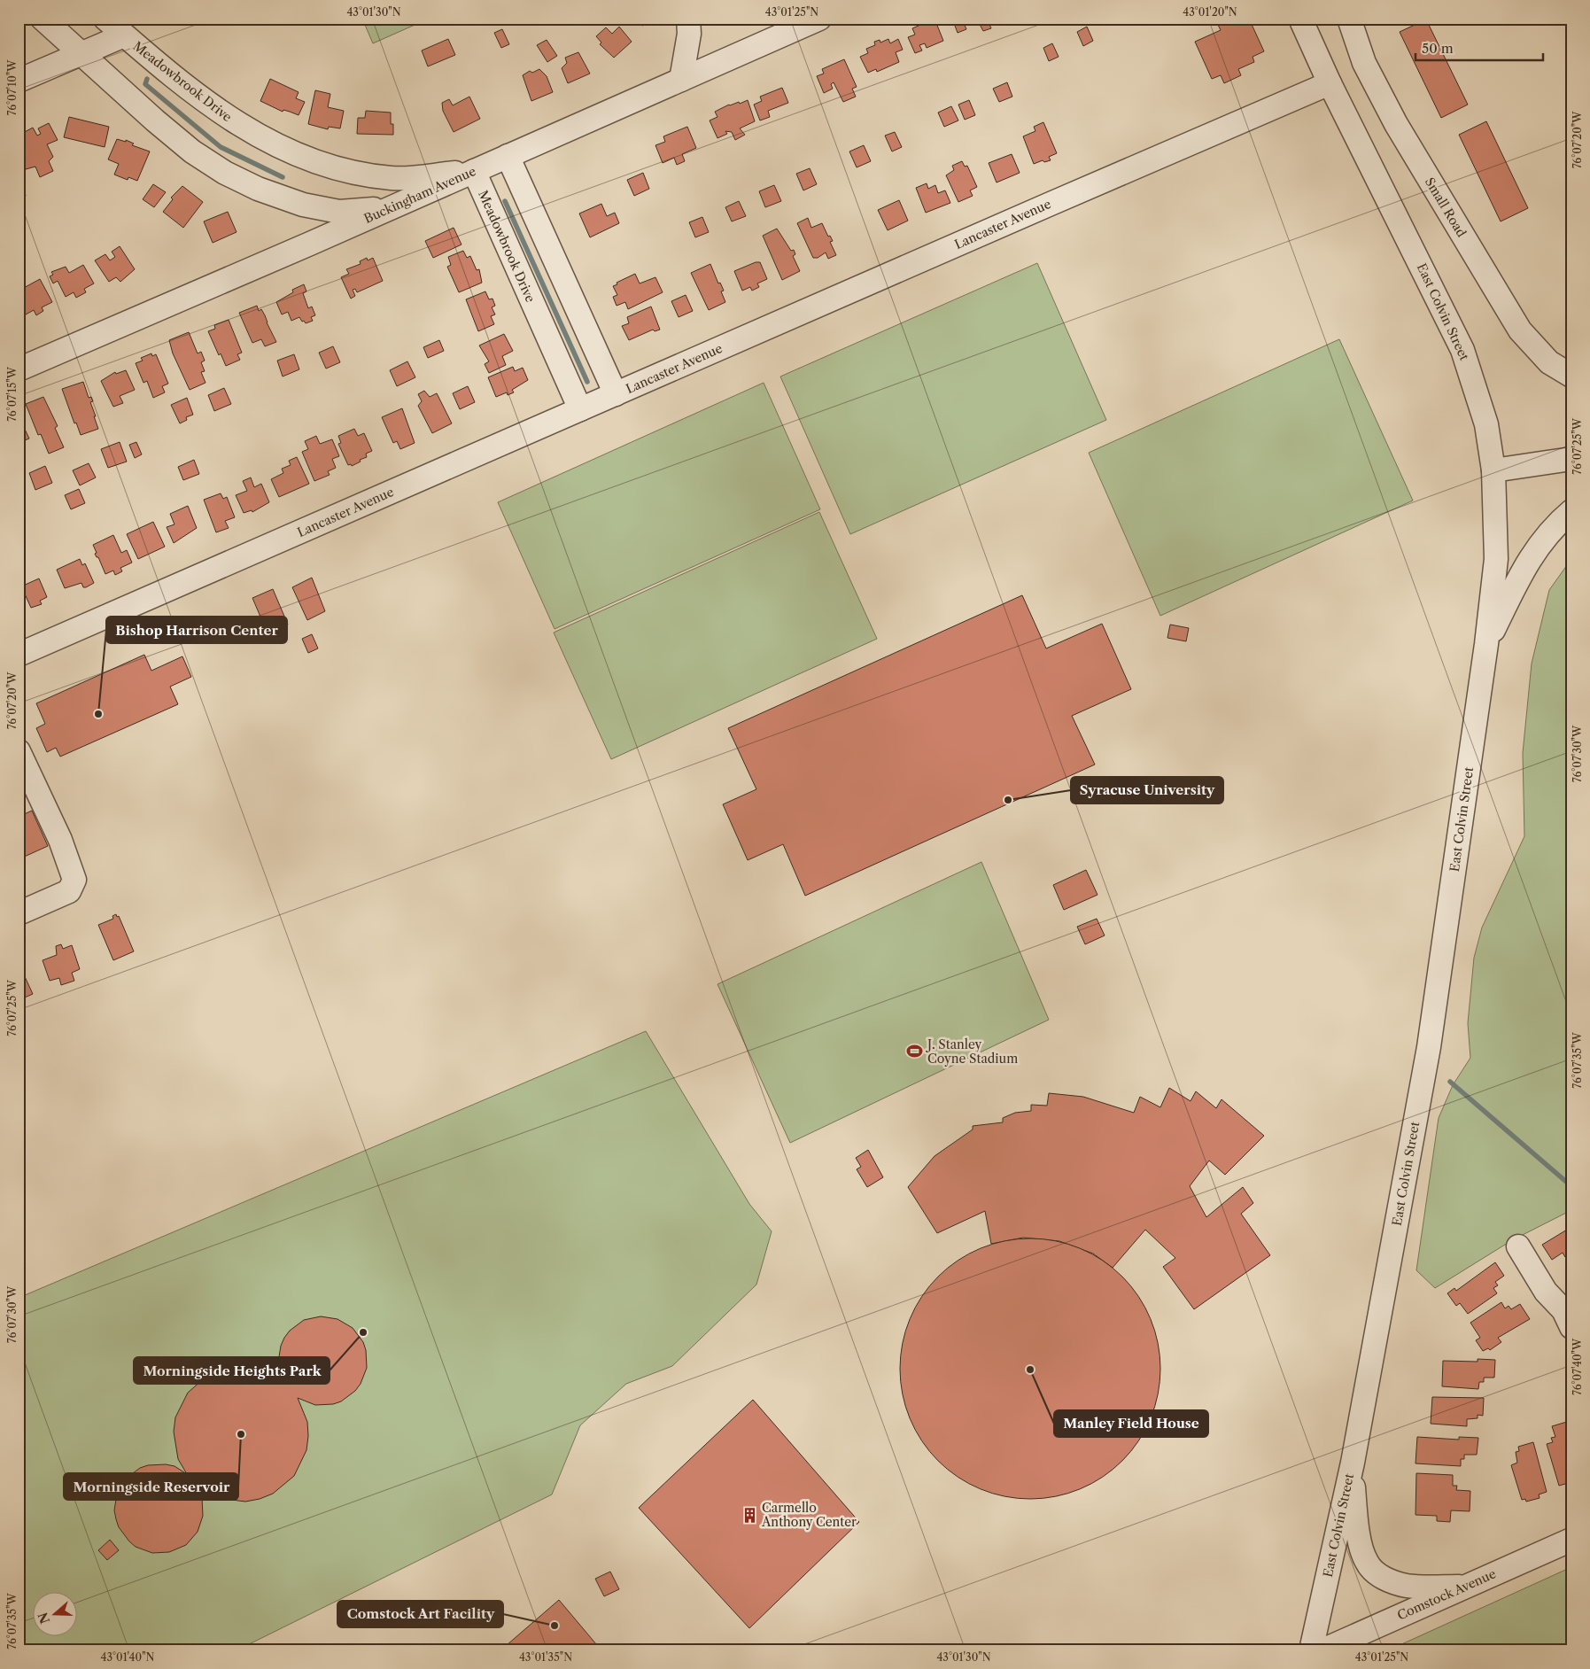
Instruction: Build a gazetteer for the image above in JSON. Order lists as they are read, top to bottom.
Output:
{
  "streets": {
    "street": [
      "Meadowbrook Drive",
      "Buckingham Avenue",
      "Small Road",
      "Lancaster Avenue",
      "East Colvin Street",
      "Comstock Avenue"
    ]
  },
  "crossings": [
    ["Meadowbrook Drive", "Buckingham Avenue"],
    ["Meadowbrook Drive", "Lancaster Avenue"],
    ["Lancaster Avenue", "East Colvin Street"]
  ],
  "places": {
    "other": [
      "Bishop Harrison Center",
      "Syracuse University",
      "Morningside Heights Park",
      "Manley Field House",
      "Morningside Reservoir",
      "Comstock Art Facility"
    ],
    "sports": ["J. Stanley Coyne Stadium"],
    "building": ["Carmello Anthony Center"]
  },
  "scale_bar": "50 m",
  "north": "left",
  "coordinates": [
    "43°01'30\"N",
    "43°01'25\"N",
    "43°01'20\"N",
    "76°07'10\"W",
    "76°07'20\"W",
    "76°07'15\"W",
    "76°07'25\"W",
    "76°07'30\"W",
    "76°07'35\"W",
    "76°07'40\"W",
    "43°01'40\"N",
    "43°01'35\"N"
  ]
}
